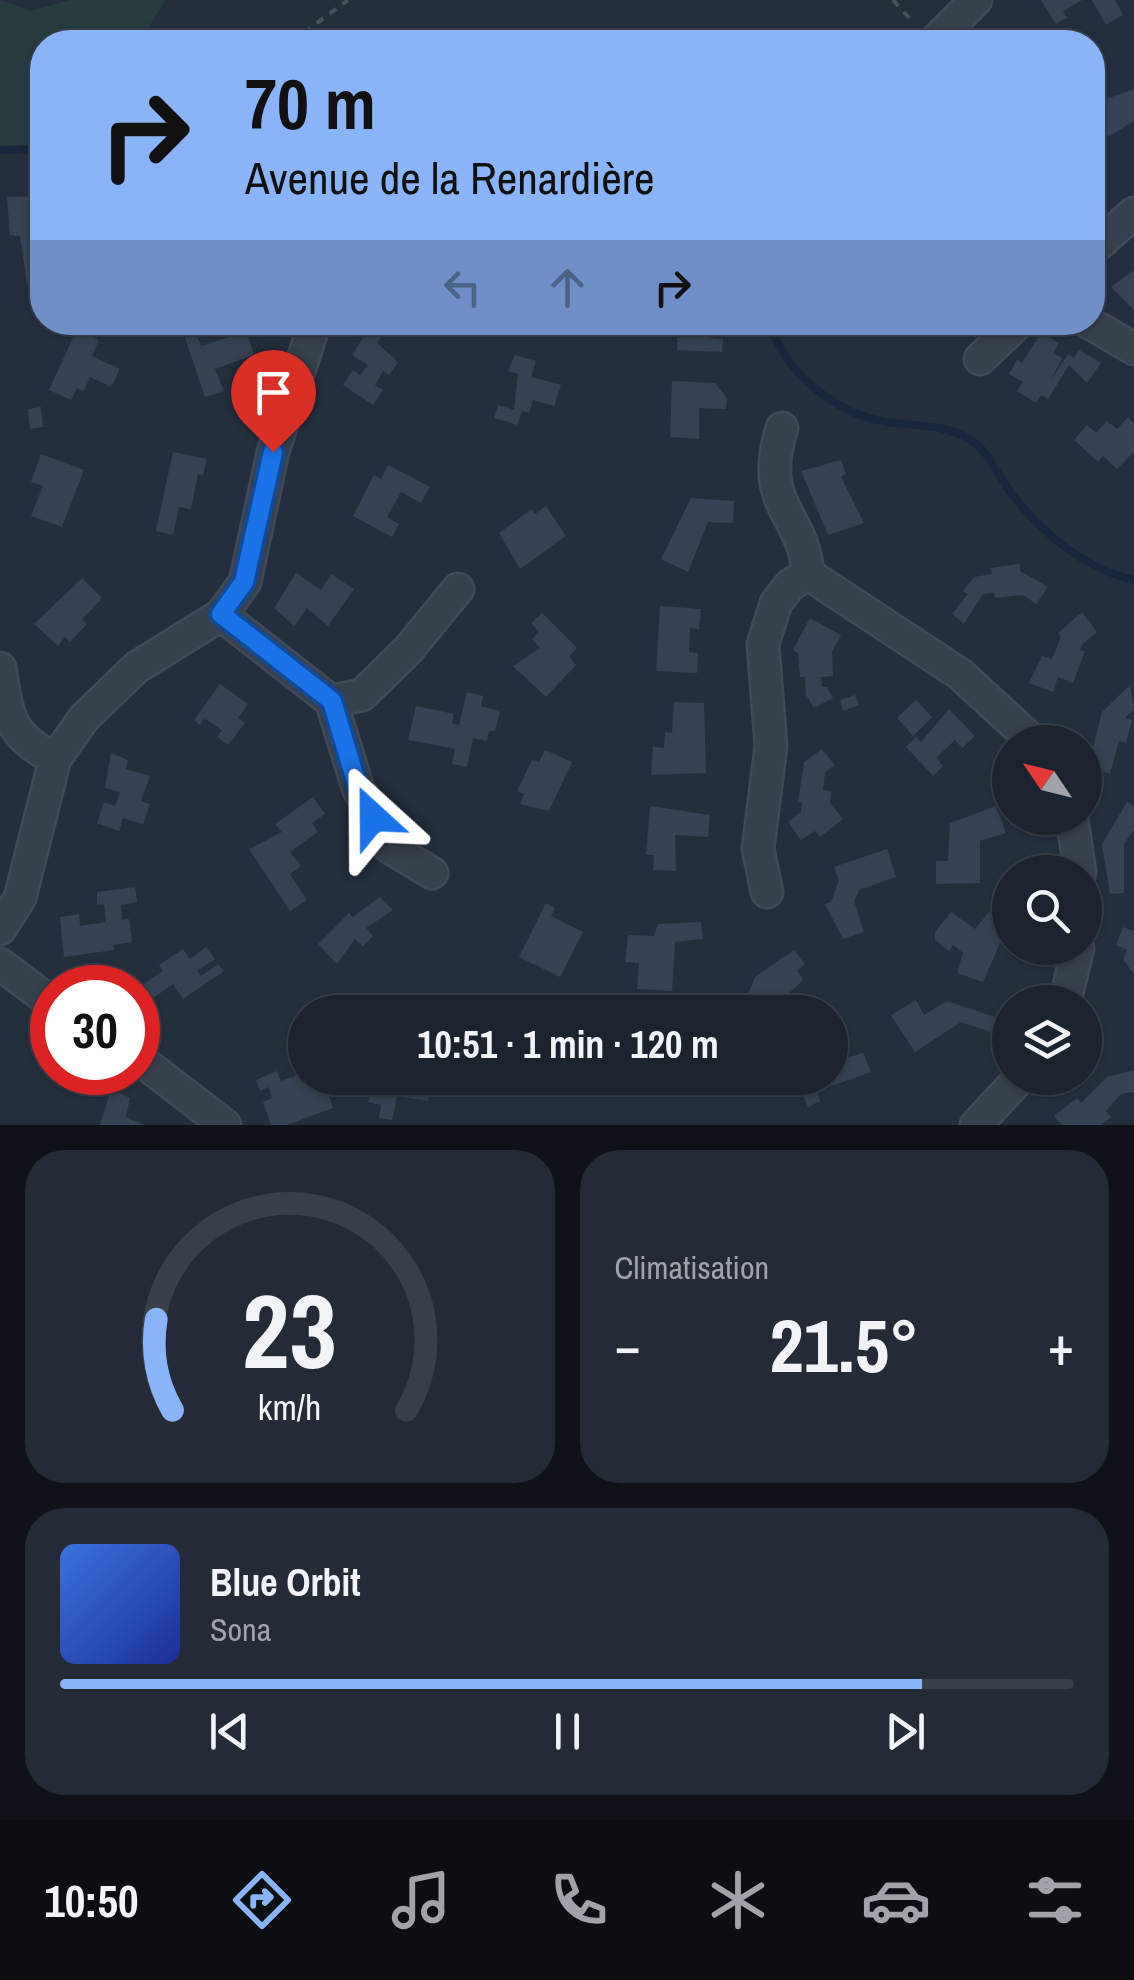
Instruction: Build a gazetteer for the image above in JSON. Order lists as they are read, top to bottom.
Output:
{
  "north": "top left",
  "page": {
    "turn": ["70 m", "Avenue de la Renardière"],
    "limit": "30",
    "trip": "10:51 · 1 min · 120 m",
    "tile": "Climatisation",
    "heat": ["−", "21.5°", "+"],
    "song": ["Blue Orbit", "Sona"],
    "tabs": "10:50",
    "gauge": ["23", "km/h"]
  }
}
